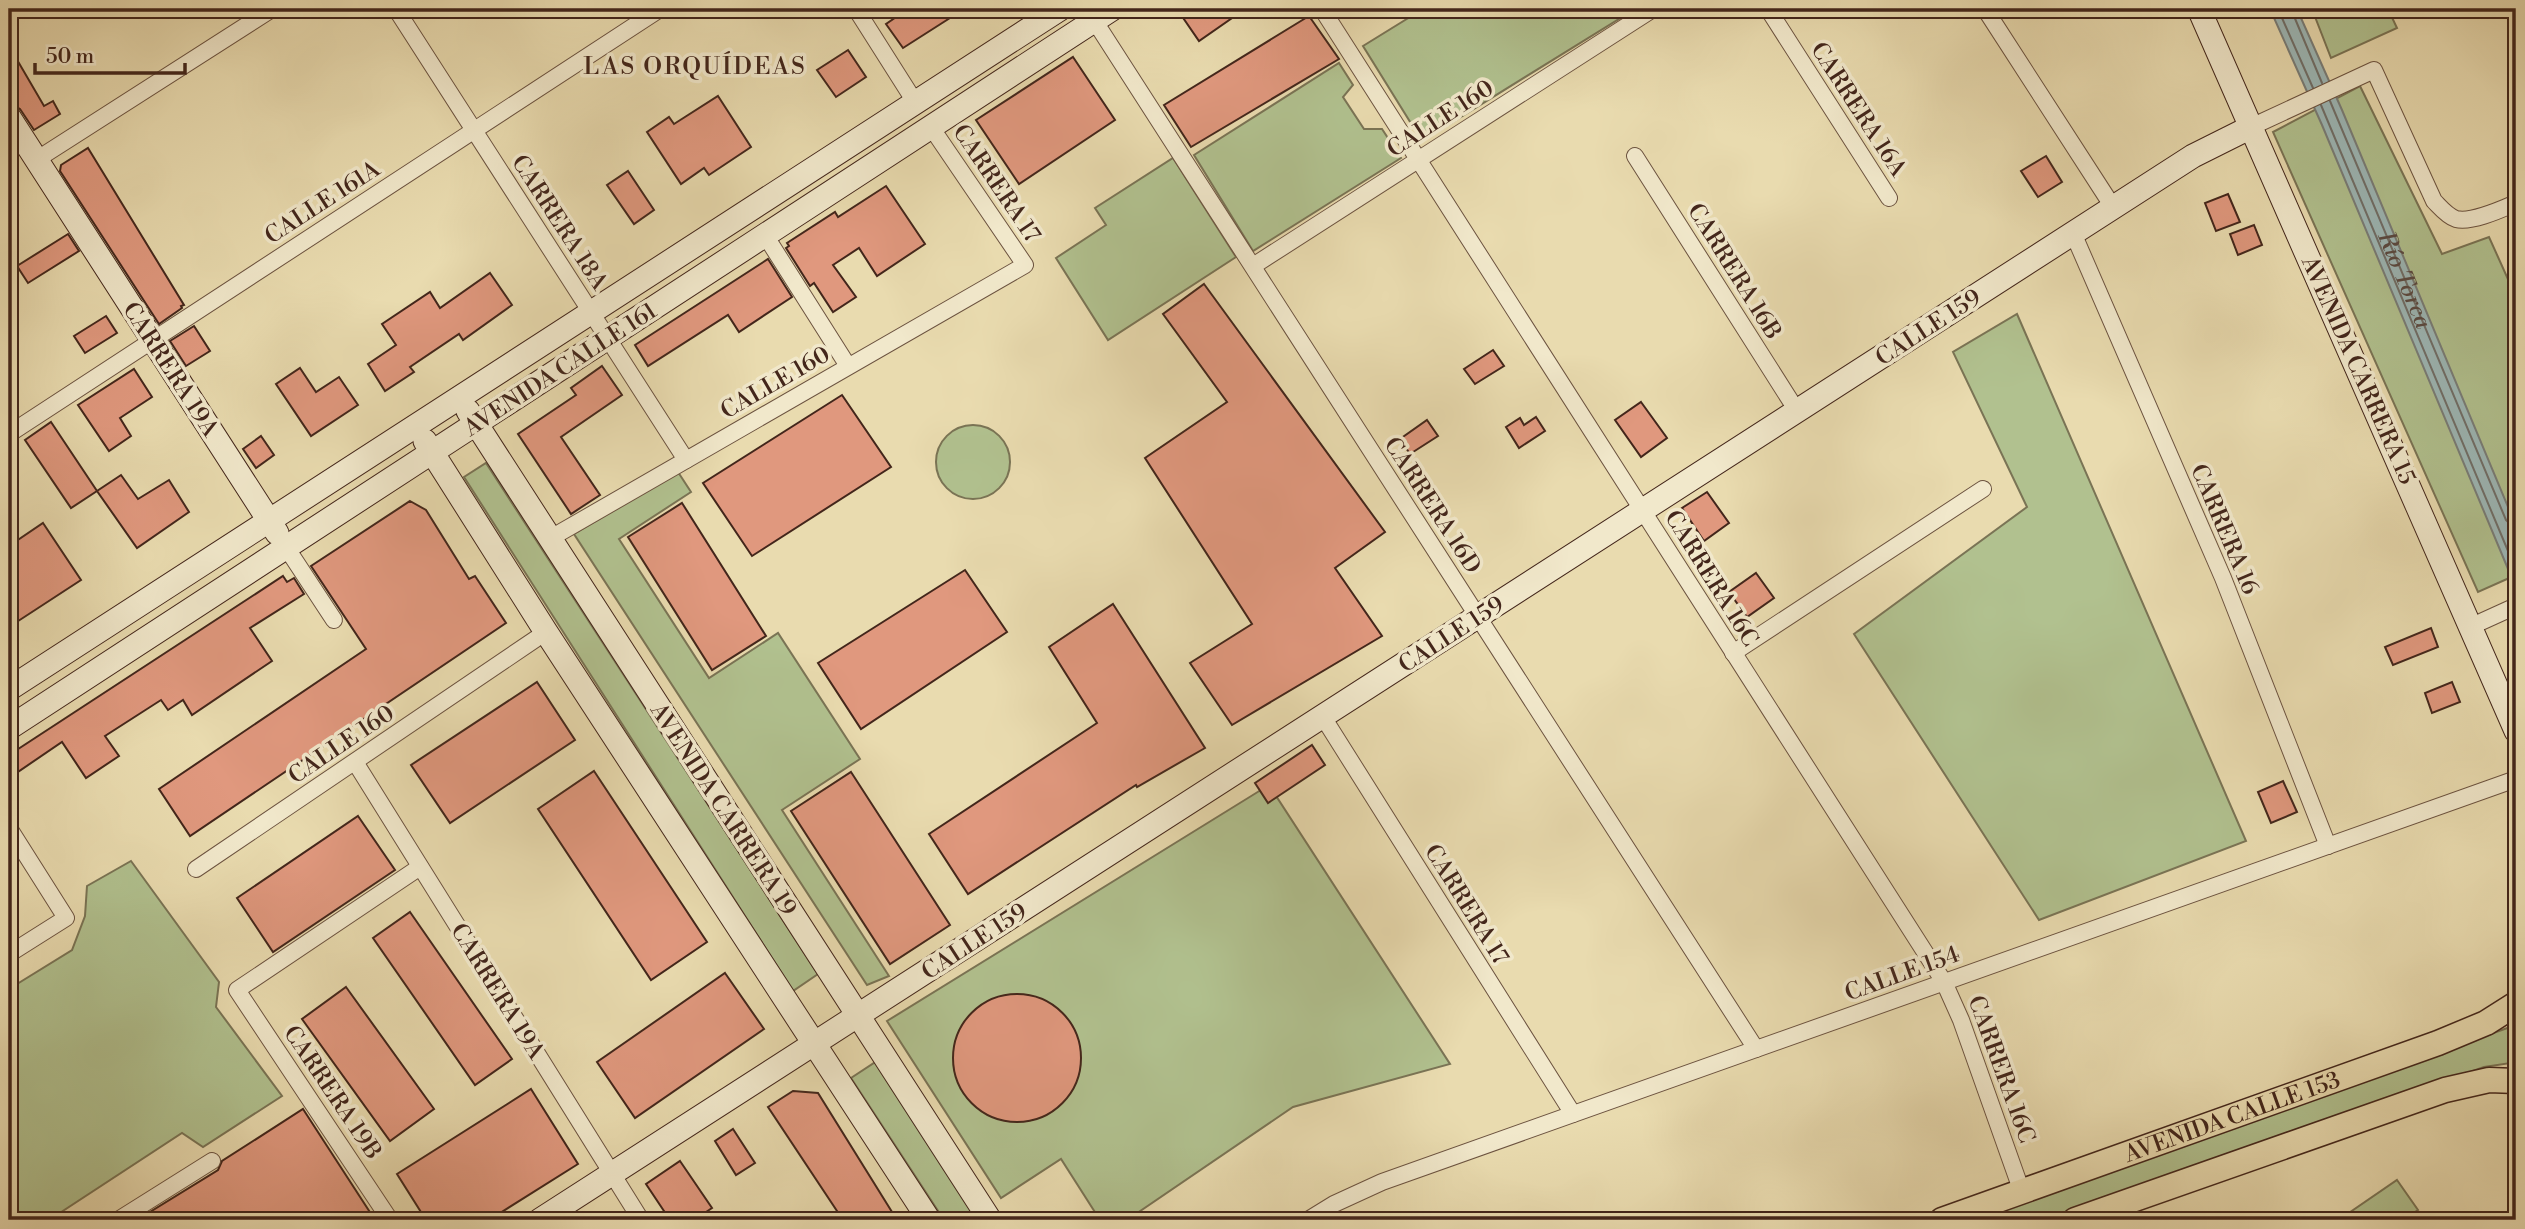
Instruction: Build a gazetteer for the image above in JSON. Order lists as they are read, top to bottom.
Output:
{
  "streets": {
    "main road": [
      "CALLE 159",
      "CARRERA 19A",
      "AVENIDA CALLE 161",
      "AVENIDA CARRERA 15",
      "AVENIDA CARRERA 19",
      "AVENIDA CALLE 153"
    ],
    "street": [
      "CARRERA 16A",
      "CALLE 160",
      "CARRERA 17",
      "CALLE 161A",
      "CARRERA 18A",
      "CARRERA 16B",
      "CARRERA 16D",
      "CARRERA 16",
      "CARRERA 16C",
      "CALLE 154",
      "CARRERA 19B"
    ]
  },
  "crossings": [
    ["CALLE 160", "CARRERA 17"],
    ["CALLE 160", "CARRERA 18A"],
    ["CALLE 160", "CARRERA 19A"],
    ["CALLE 160", "CARRERA 16D"],
    ["CALLE 160", "CARRERA 16C"],
    ["CALLE 160", "AVENIDA CARRERA 19"],
    ["CARRERA 17", "CALLE 159"],
    ["CARRERA 17", "AVENIDA CALLE 161"],
    ["CARRERA 17", "CALLE 154"],
    ["CALLE 161A", "CARRERA 18A"],
    ["CALLE 161A", "CARRERA 19A"],
    ["CARRERA 18A", "AVENIDA CALLE 161"],
    ["CARRERA 16B", "CALLE 159"],
    ["CALLE 159", "CARRERA 19A"],
    ["CALLE 159", "AVENIDA CARRERA 15"],
    ["CALLE 159", "CARRERA 16D"],
    ["CALLE 159", "CARRERA 16"],
    ["CALLE 159", "CARRERA 16C"],
    ["CALLE 159", "AVENIDA CARRERA 19"],
    ["CARRERA 19A", "AVENIDA CALLE 161"],
    ["CARRERA 19A", "CARRERA 19B"],
    ["AVENIDA CALLE 161", "CARRERA 16D"],
    ["AVENIDA CALLE 161", "AVENIDA CARRERA 19"],
    ["CARRERA 16D", "CALLE 154"],
    ["CARRERA 16", "CALLE 154"],
    ["CARRERA 16C", "CALLE 154"],
    ["CARRERA 16C", "AVENIDA CALLE 153"]
  ],
  "districts": ["LAS ORQUÍDEAS"],
  "water": ["Río Torca"],
  "scale_bar": "50 m"
}
